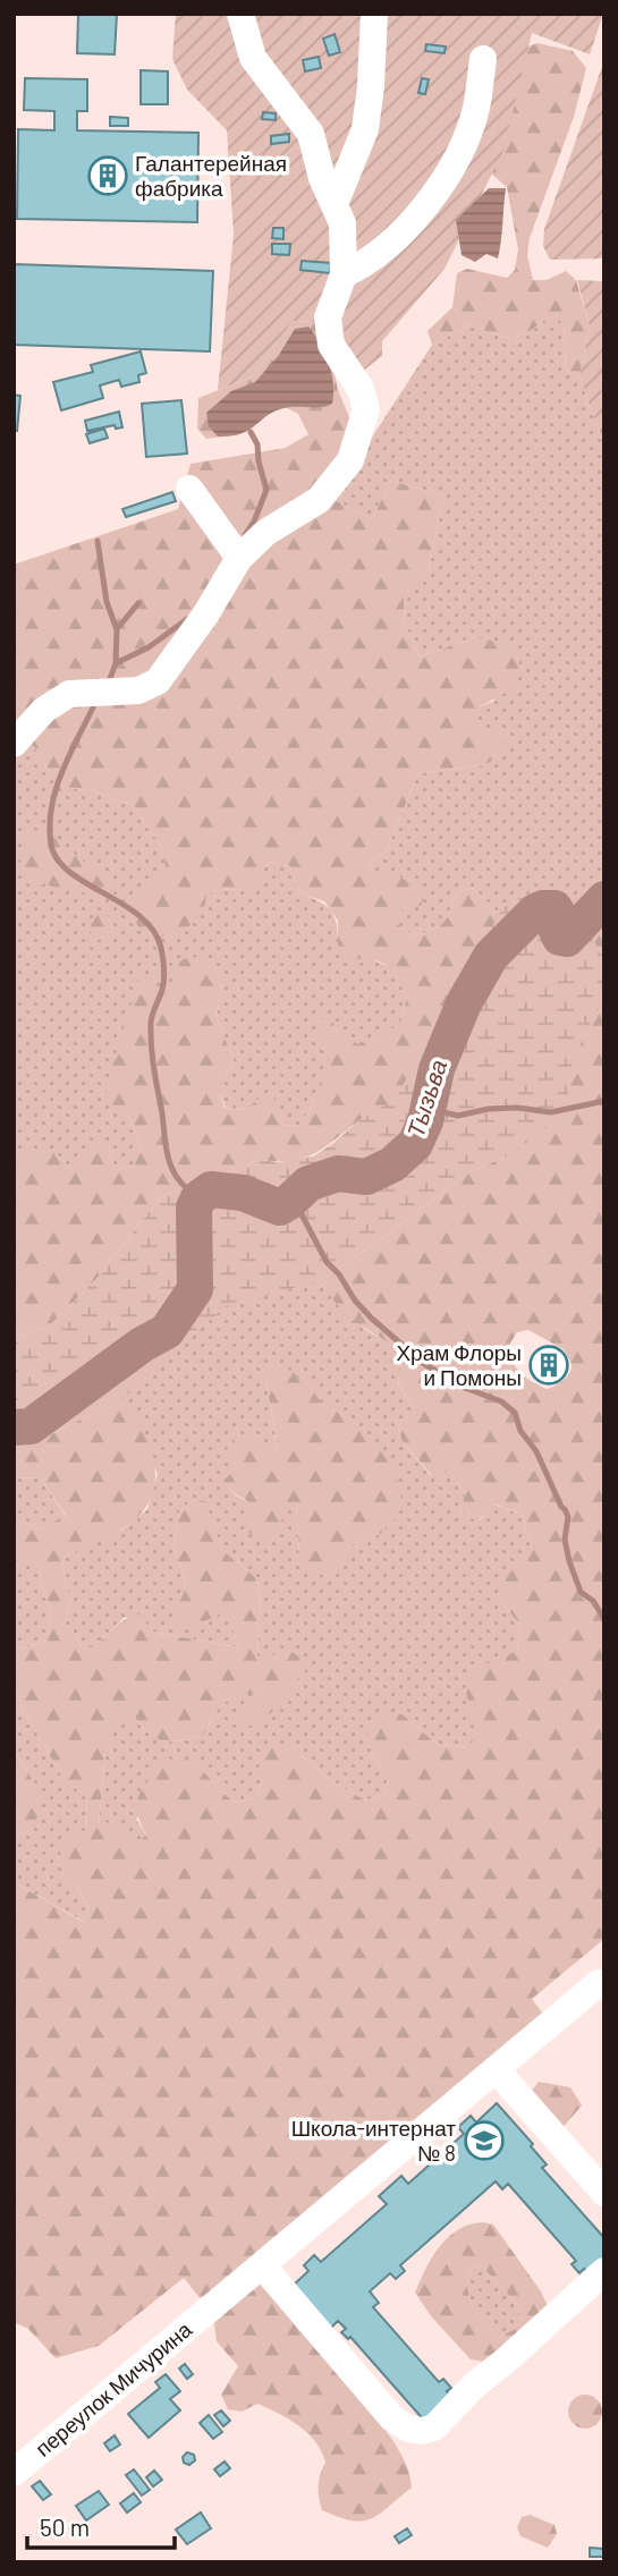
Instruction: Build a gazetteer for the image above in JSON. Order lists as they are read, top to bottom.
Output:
{
  "streets": {
    "street": ["переулок Мичурина"]
  },
  "water": ["Тызьва"],
  "places": {
    "building": ["Галантерейная фабрика", "Храм Флоры и Помоны"],
    "school or university": ["Школа-интернат № 8"]
  },
  "scale_bar": "50 m"
}
